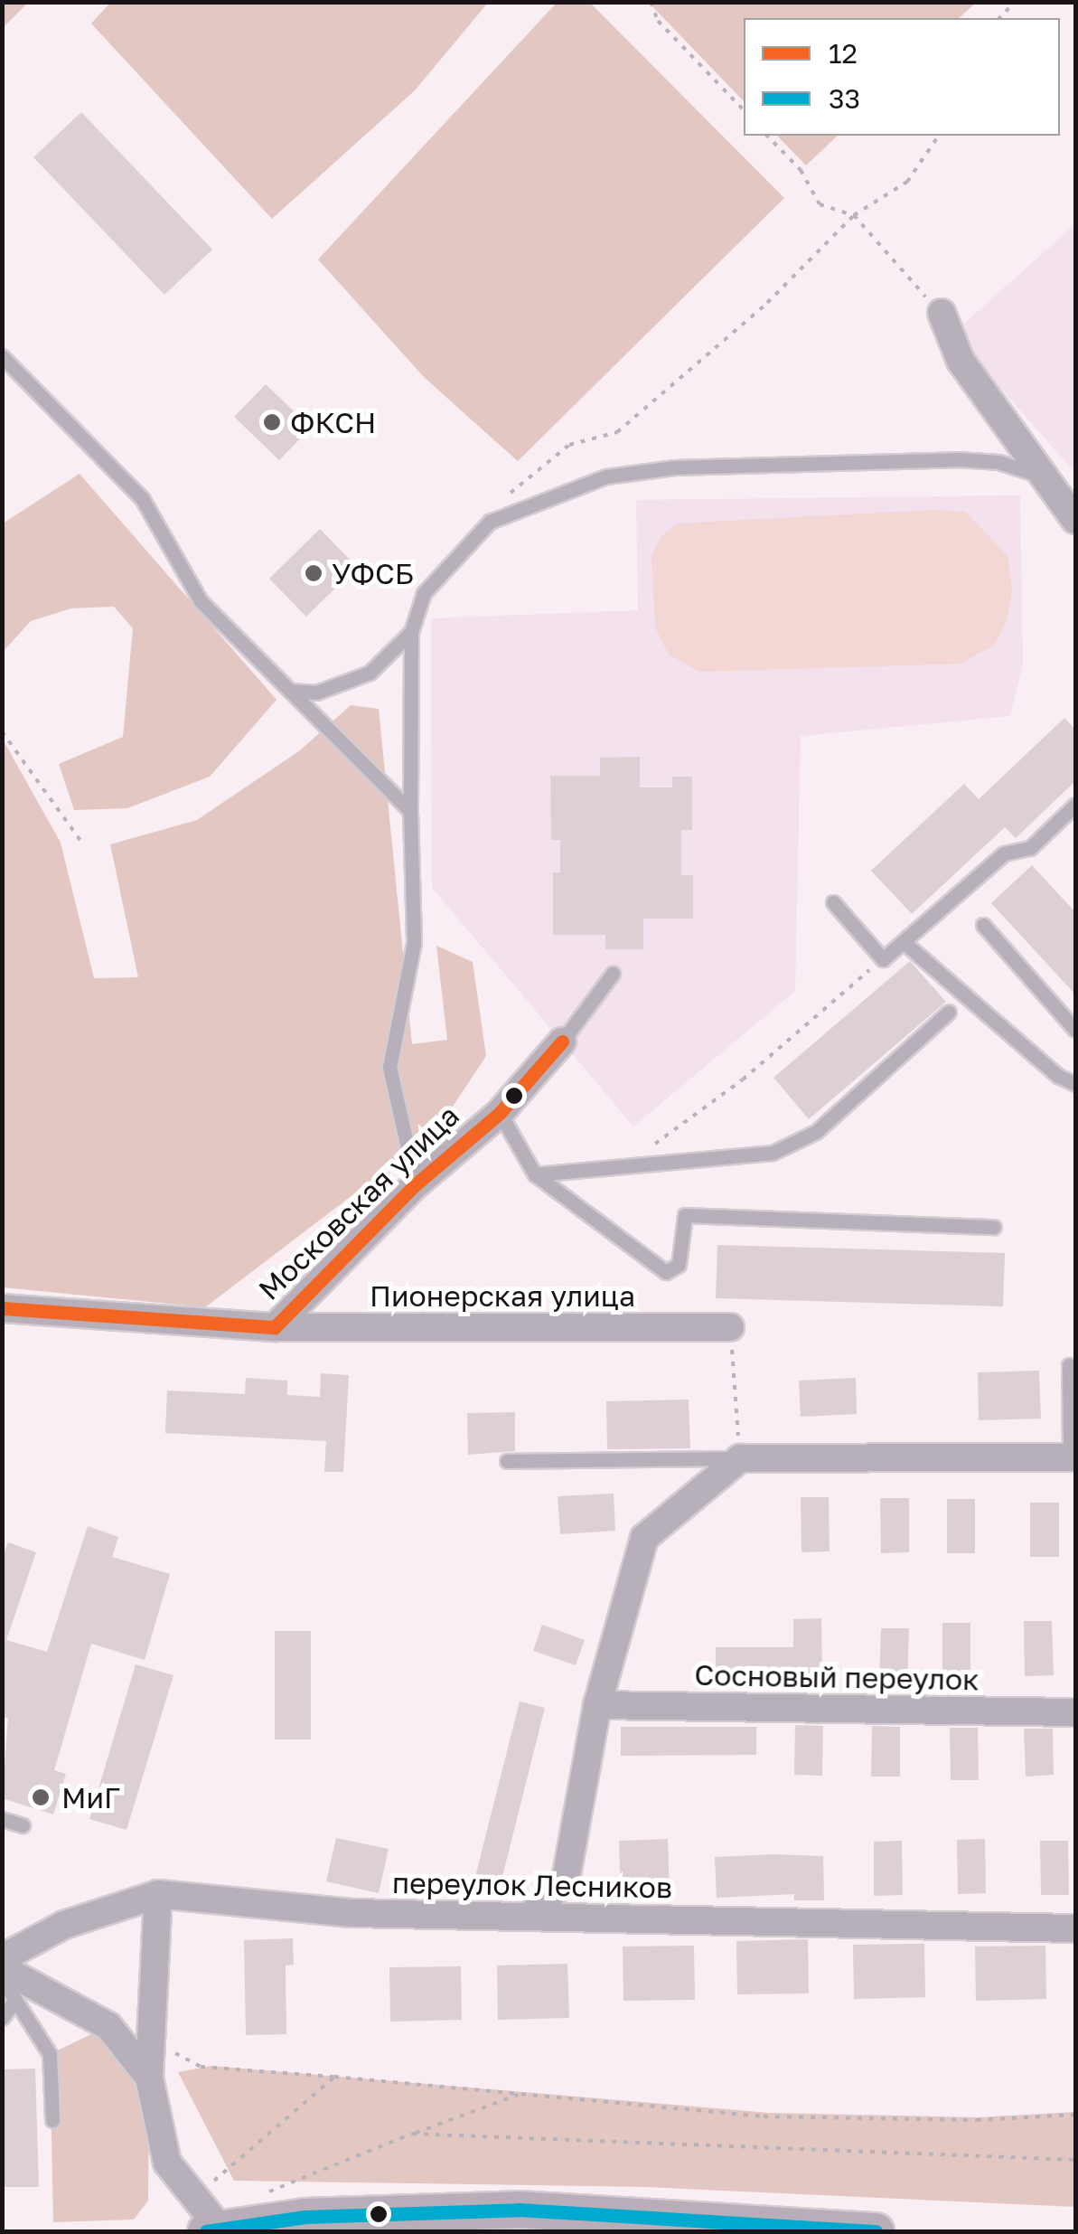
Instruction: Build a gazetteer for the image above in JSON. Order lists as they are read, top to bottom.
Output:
{
  "streets": {
    "street": [
      "Московская улица",
      "Пионерская улица",
      "Сосновый переулок",
      "переулок Лесников"
    ]
  },
  "crossings": [
    ["Московская улица", "Пионерская улица"]
  ],
  "places": ["ФКСН", "УФСБ", "МиГ"],
  "lines": ["transit line 12", "transit line 33"],
  "legend": ["12", "33"]
}
